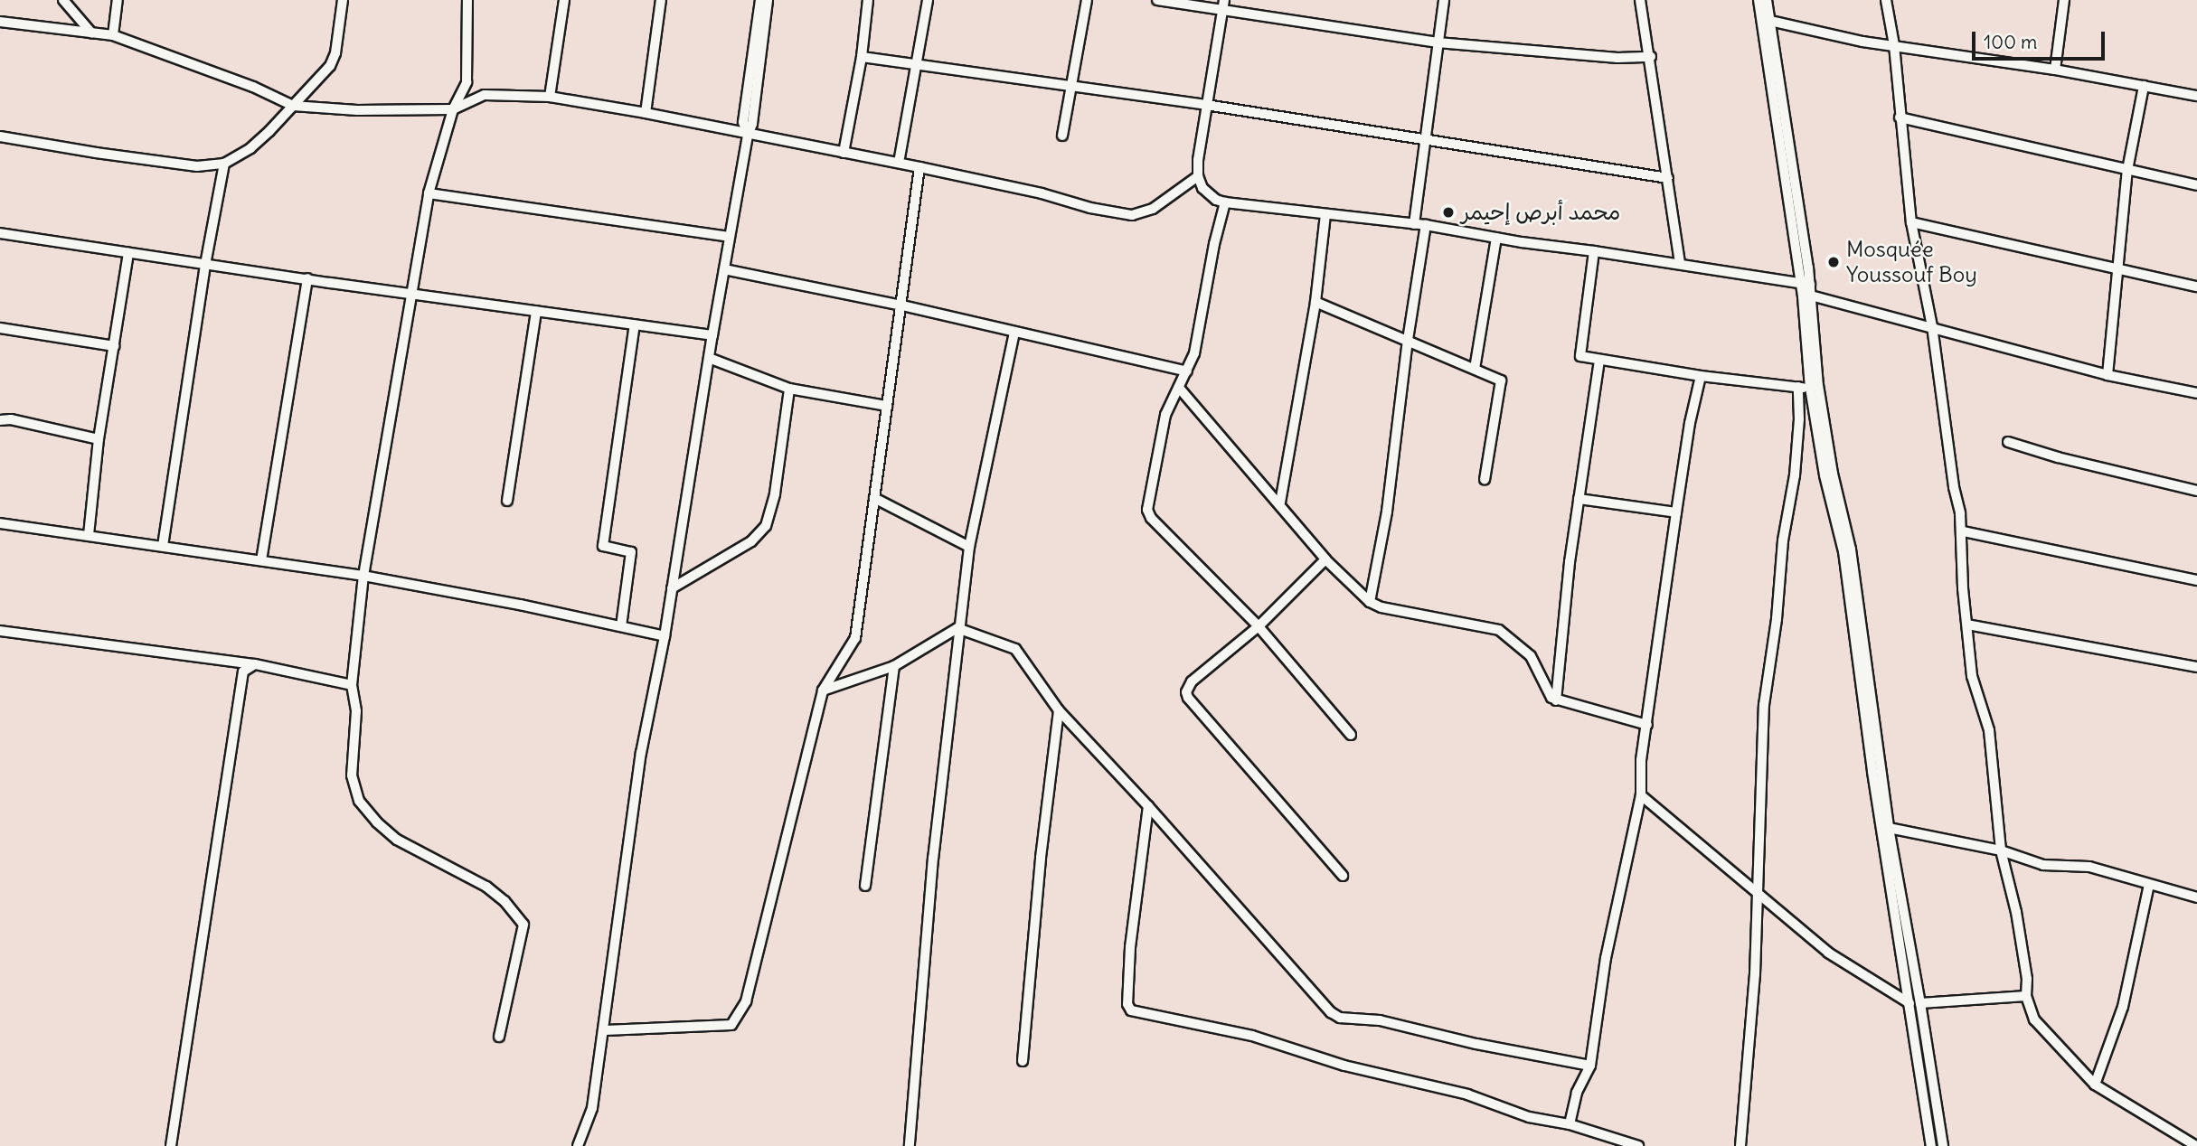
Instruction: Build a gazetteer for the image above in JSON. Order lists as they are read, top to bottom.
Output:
{
  "places": ["محمد أبرص إحيمر", "Mosquée Youssouf Boy"],
  "scale_bar": "100 m"
}
